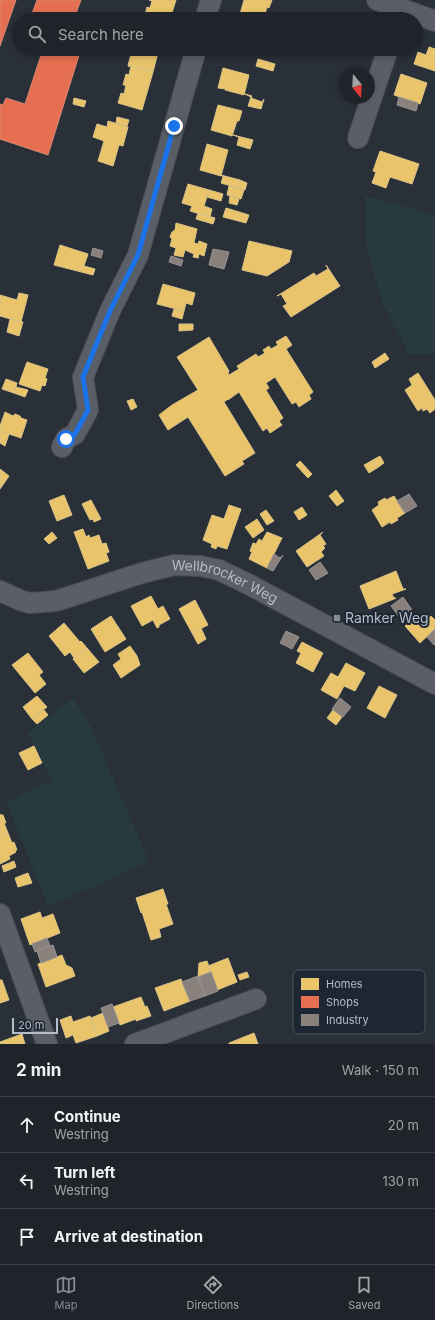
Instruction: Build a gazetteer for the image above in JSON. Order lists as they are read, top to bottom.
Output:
{
  "streets": {
    "street": ["Wellbrocker Weg"]
  },
  "places": {
    "transit": ["Ramker Weg"]
  },
  "legend": ["Homes", "Shops", "Industry"],
  "scale_bar": "20 m",
  "north": "bottom",
  "page": {
    "search": "Search here",
    "scale": "20 m",
    "heading": ["2 min", "Walk · 150 m"],
    "list": [
      ["Continue", "Westring", "20 m"],
      ["Turn left", "Westring", "130 m"],
      "Arrive at destination"
    ],
    "nav": ["Map", "Directions", "Saved"]
  }
}
